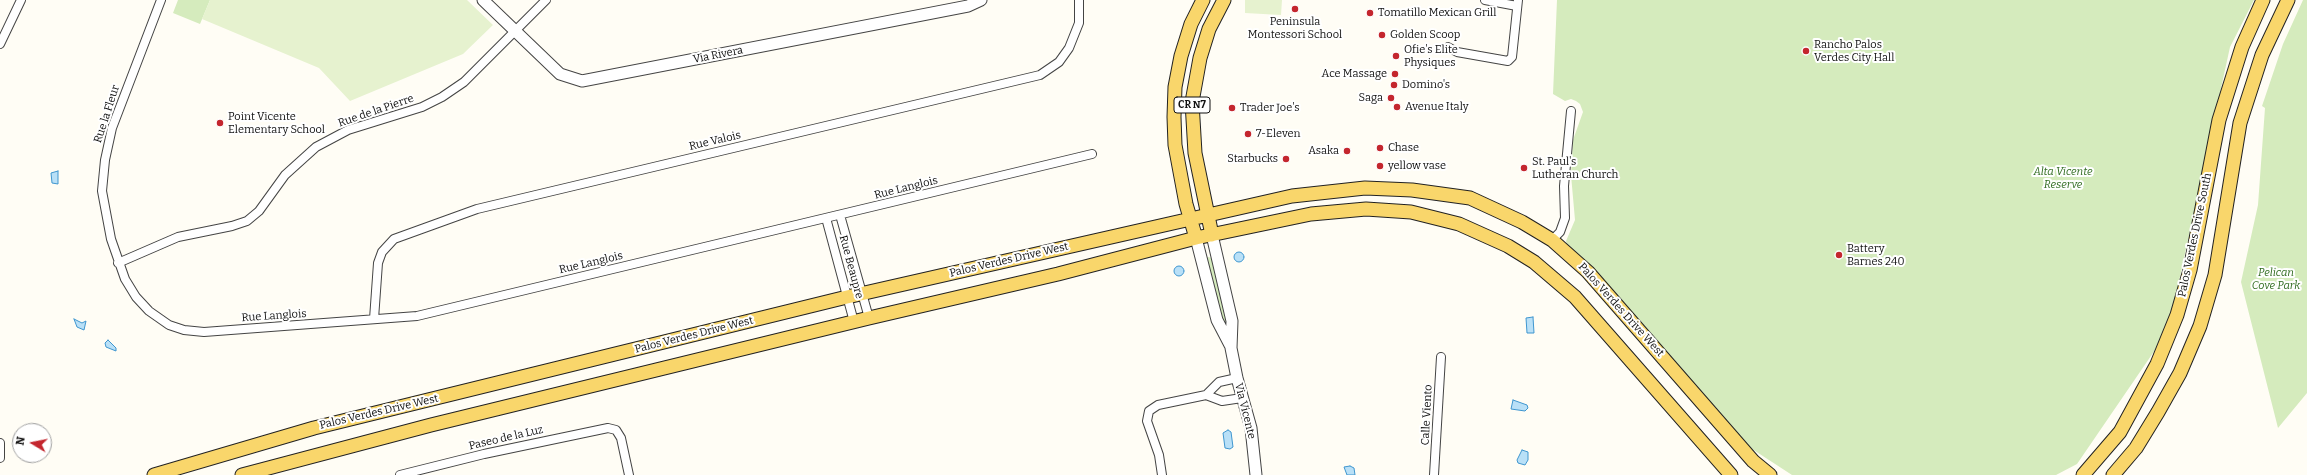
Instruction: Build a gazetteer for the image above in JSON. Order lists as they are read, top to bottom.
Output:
{
  "streets": {
    "main road": ["CR N7", "Palos Verdes Drive South", "Palos Verdes Drive West"],
    "street": [
      "Via Rivera",
      "Rue de la Pierre",
      "Rue la Fleur",
      "Rue Valois",
      "Rue Langlois",
      "Rue Beaupre",
      "Via Vicente",
      "Calle Viento",
      "Paseo de la Luz"
    ]
  },
  "crossings": [
    ["Via Rivera", "Rue de la Pierre"],
    ["CR N7", "Palos Verdes Drive West"],
    ["CR N7", "Via Vicente"],
    ["Rue de la Pierre", "Rue la Fleur"],
    ["Rue de la Pierre", "Rue Langlois"],
    ["Rue la Fleur", "Rue Langlois"],
    ["Rue Valois", "Rue Langlois"],
    ["Rue Langlois", "Rue Beaupre"],
    ["Palos Verdes Drive West", "Rue Beaupre"]
  ],
  "parks": ["Alta Vicente Reserve", "Pelican Cove Park"],
  "places": [
    "Peninsula Montessori School",
    "Tomatillo Mexican Grill",
    "Golden Scoop",
    "Rancho Palos Verdes City Hall",
    "Ofie's Elite Physiques",
    "Ace Massage",
    "Domino's",
    "Saga",
    "Avenue Italy",
    "Trader Joe's",
    "Point Vicente Elementary School",
    "7-Eleven",
    "Chase",
    "Asaka",
    "Starbucks",
    "yellow vase",
    "St. Paul's Lutheran Church",
    "Battery Barnes 240"
  ],
  "north": "left"
}
